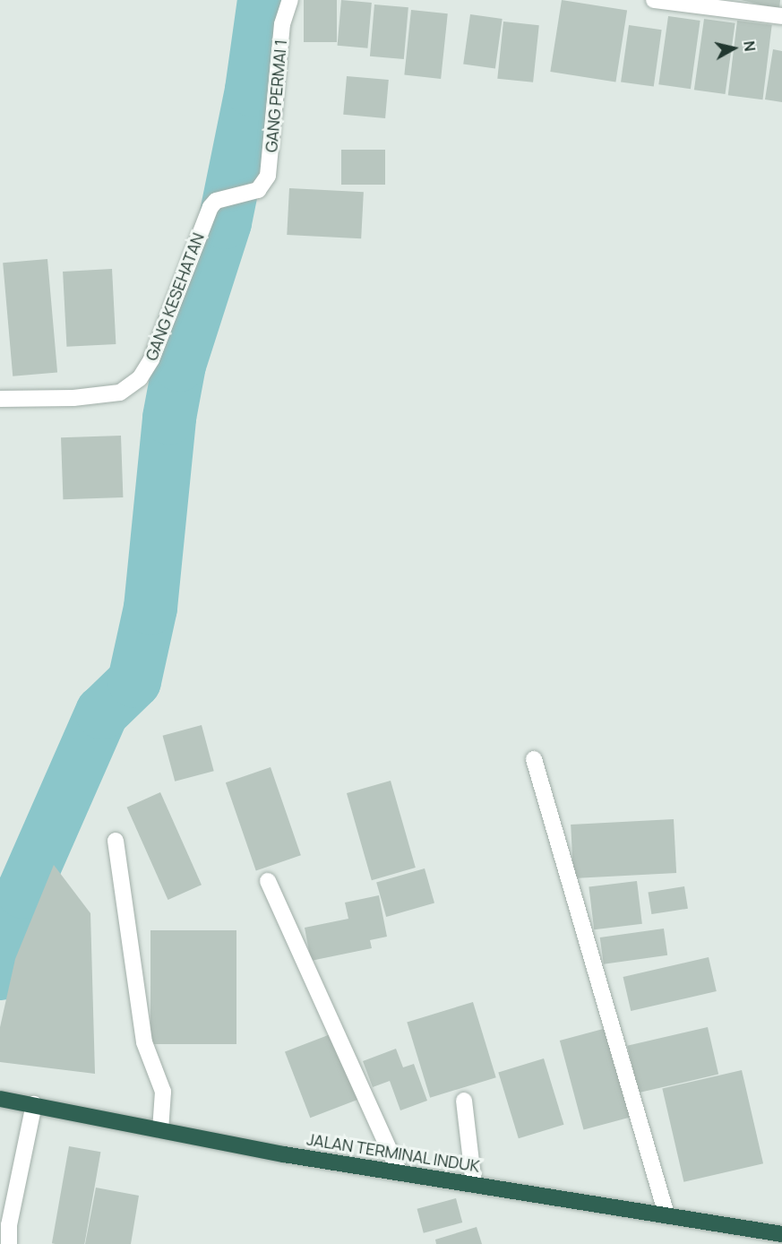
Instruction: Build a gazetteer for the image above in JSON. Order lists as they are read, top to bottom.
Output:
{
  "streets": {
    "highway": ["JALAN TERMINAL INDUK"],
    "street": ["GANG PERMAI 1", "GANG KESEHATAN"]
  },
  "crossings": [
    ["GANG PERMAI 1", "GANG KESEHATAN"]
  ],
  "north": "right"
}
